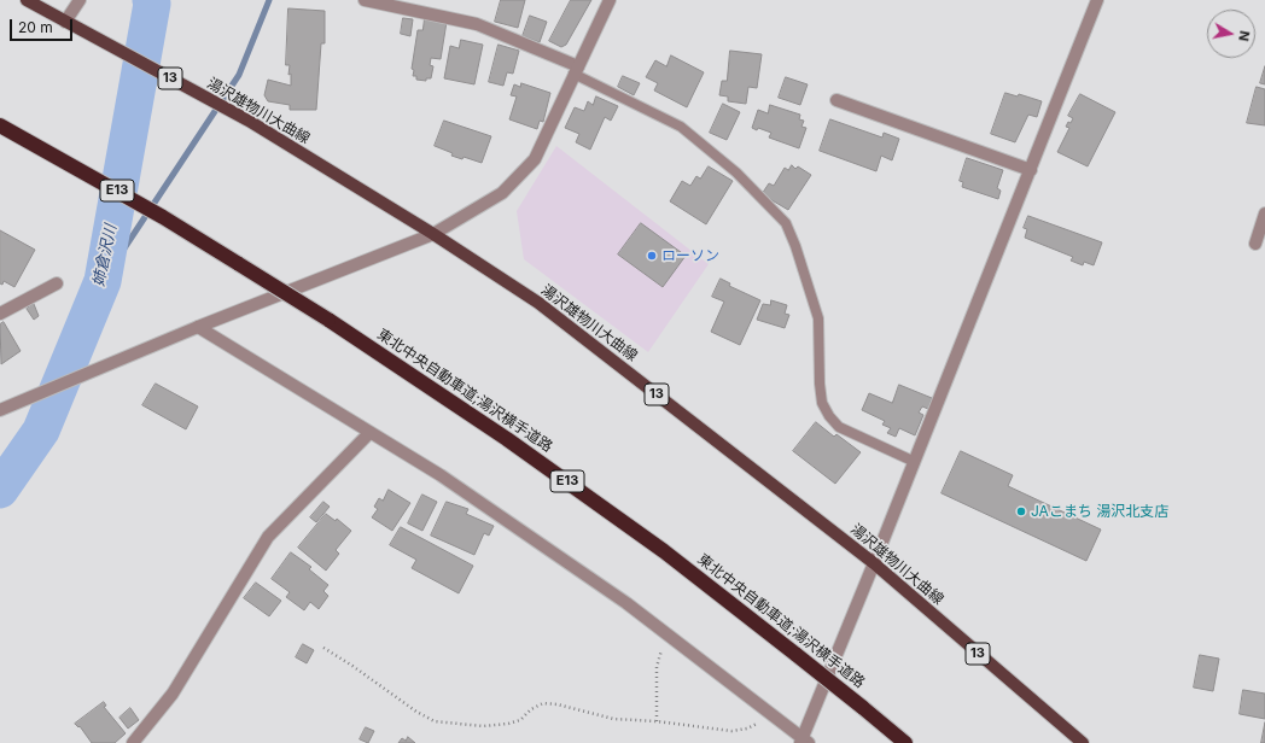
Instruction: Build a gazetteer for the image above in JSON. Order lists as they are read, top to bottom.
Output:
{
  "streets": {
    "highway": ["E13", "東北中央自動車道;湯沢横手道路"],
    "main road": ["13", "湯沢雄物川大曲線"]
  },
  "water": ["姉倉沢川"],
  "places": ["ローソン", "JAこまち 湯沢北支店"],
  "scale_bar": "20 m",
  "north": "right"
}
